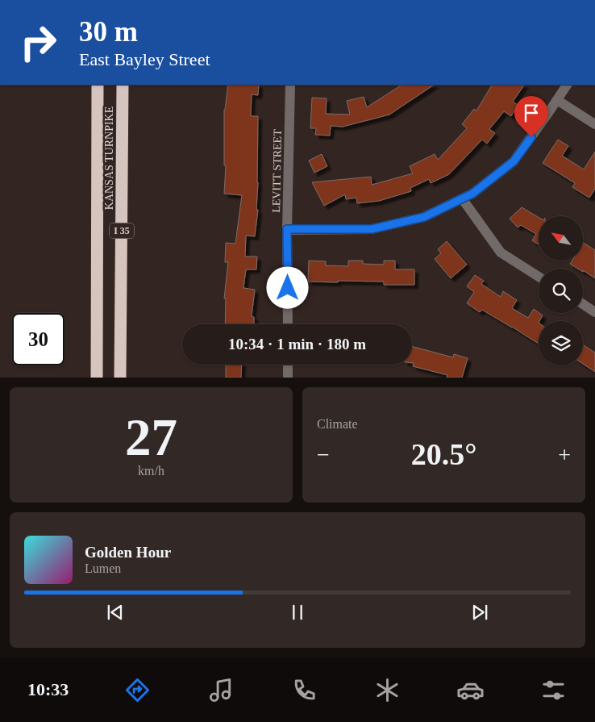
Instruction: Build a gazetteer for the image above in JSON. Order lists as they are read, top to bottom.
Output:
{
  "streets": {
    "highway": ["KANSAS TURNPIKE", "I 35"],
    "street": ["LEVITT STREET"]
  },
  "north": "top left",
  "page": {
    "turn": ["30 m", "East Bayley Street"],
    "limit": "30",
    "trip": "10:34 · 1 min · 180 m",
    "tile": [
      ["27", "km/h"],
      "Climate"
    ],
    "heat": ["−", "20.5°", "+"],
    "song": ["Golden Hour", "Lumen"],
    "tabs": "10:33"
  }
}
